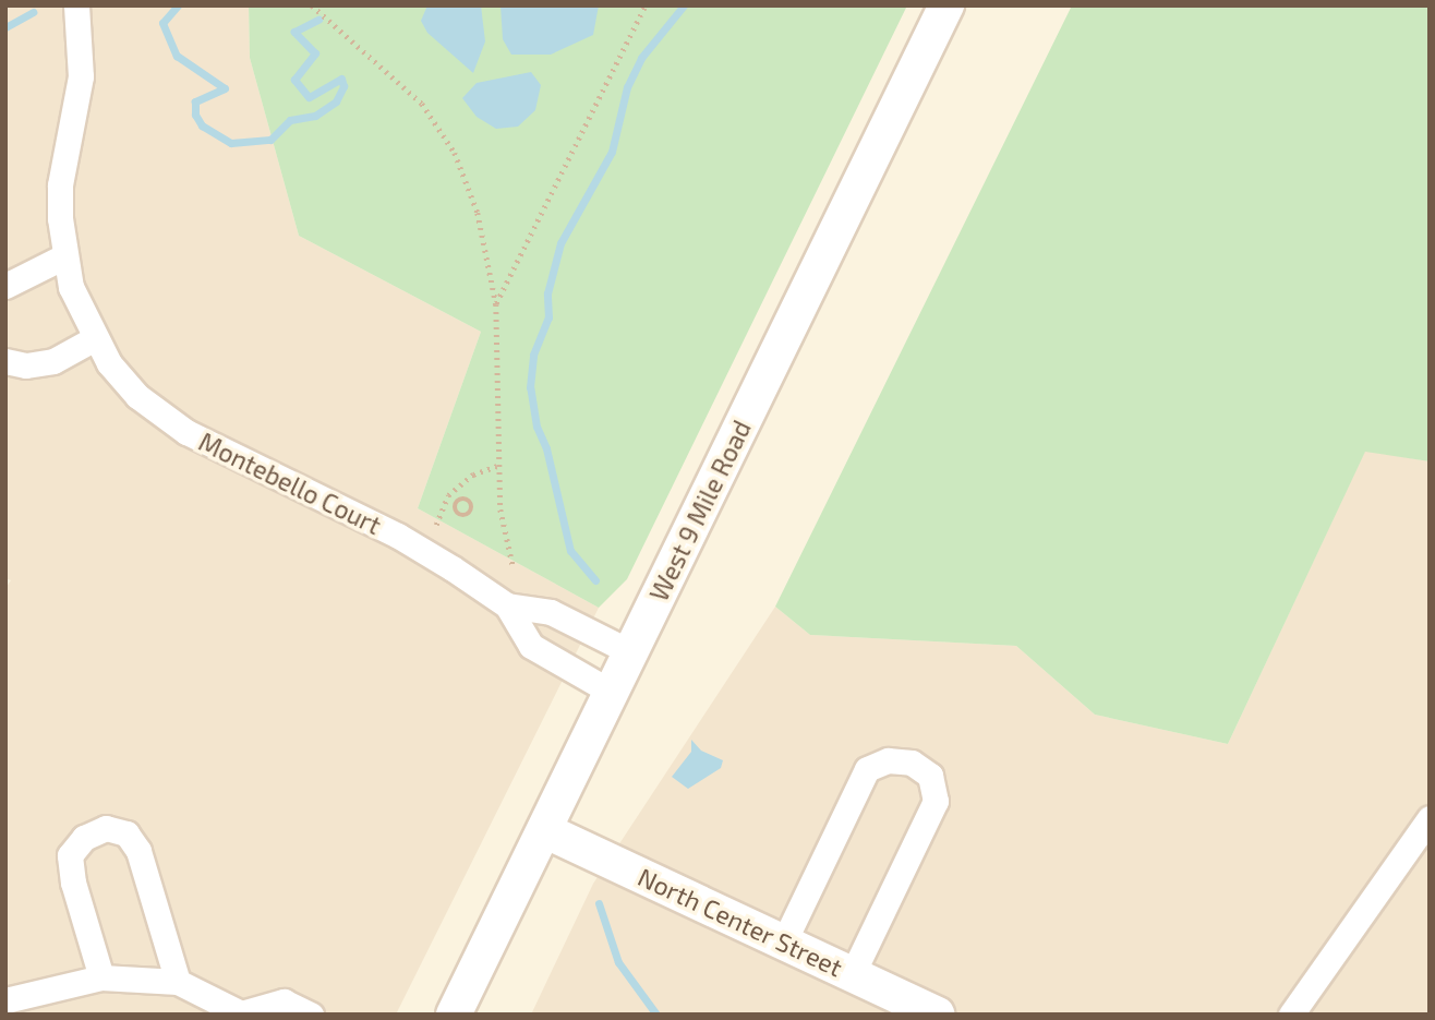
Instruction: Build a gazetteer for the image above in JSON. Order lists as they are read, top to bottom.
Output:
{
  "streets": {
    "street": ["Montebello Court", "West 9 Mile Road", "North Center Street"]
  },
  "crossings": [
    ["Montebello Court", "West 9 Mile Road"],
    ["West 9 Mile Road", "North Center Street"]
  ]
}
